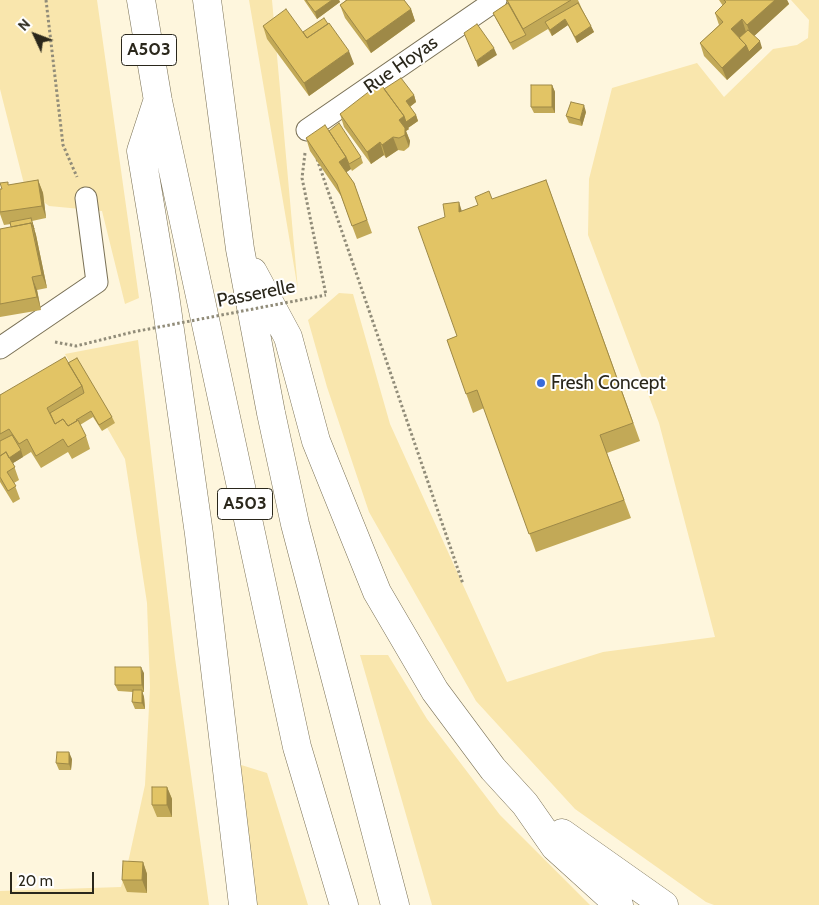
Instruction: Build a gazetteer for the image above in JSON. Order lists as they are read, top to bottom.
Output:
{
  "streets": {
    "highway": ["A503"],
    "street": ["Rue Hoyas"],
    "path": ["Passerelle"]
  },
  "places": ["Fresh Concept"],
  "scale_bar": "20 m",
  "north": "top left"
}
